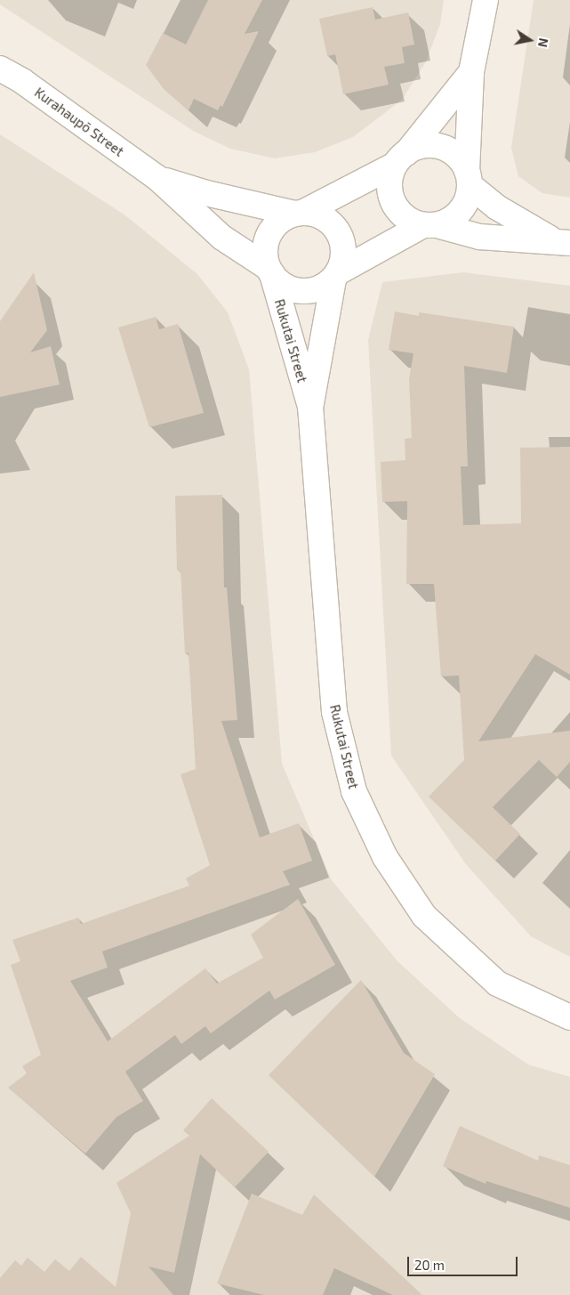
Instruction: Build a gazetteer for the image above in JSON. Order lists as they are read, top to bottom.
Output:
{
  "streets": {
    "street": ["Kurahaupō Street", "Rukutai Street"]
  },
  "crossings": [
    ["Kurahaupō Street", "Rukutai Street"]
  ],
  "scale_bar": "20 m",
  "north": "right"
}
